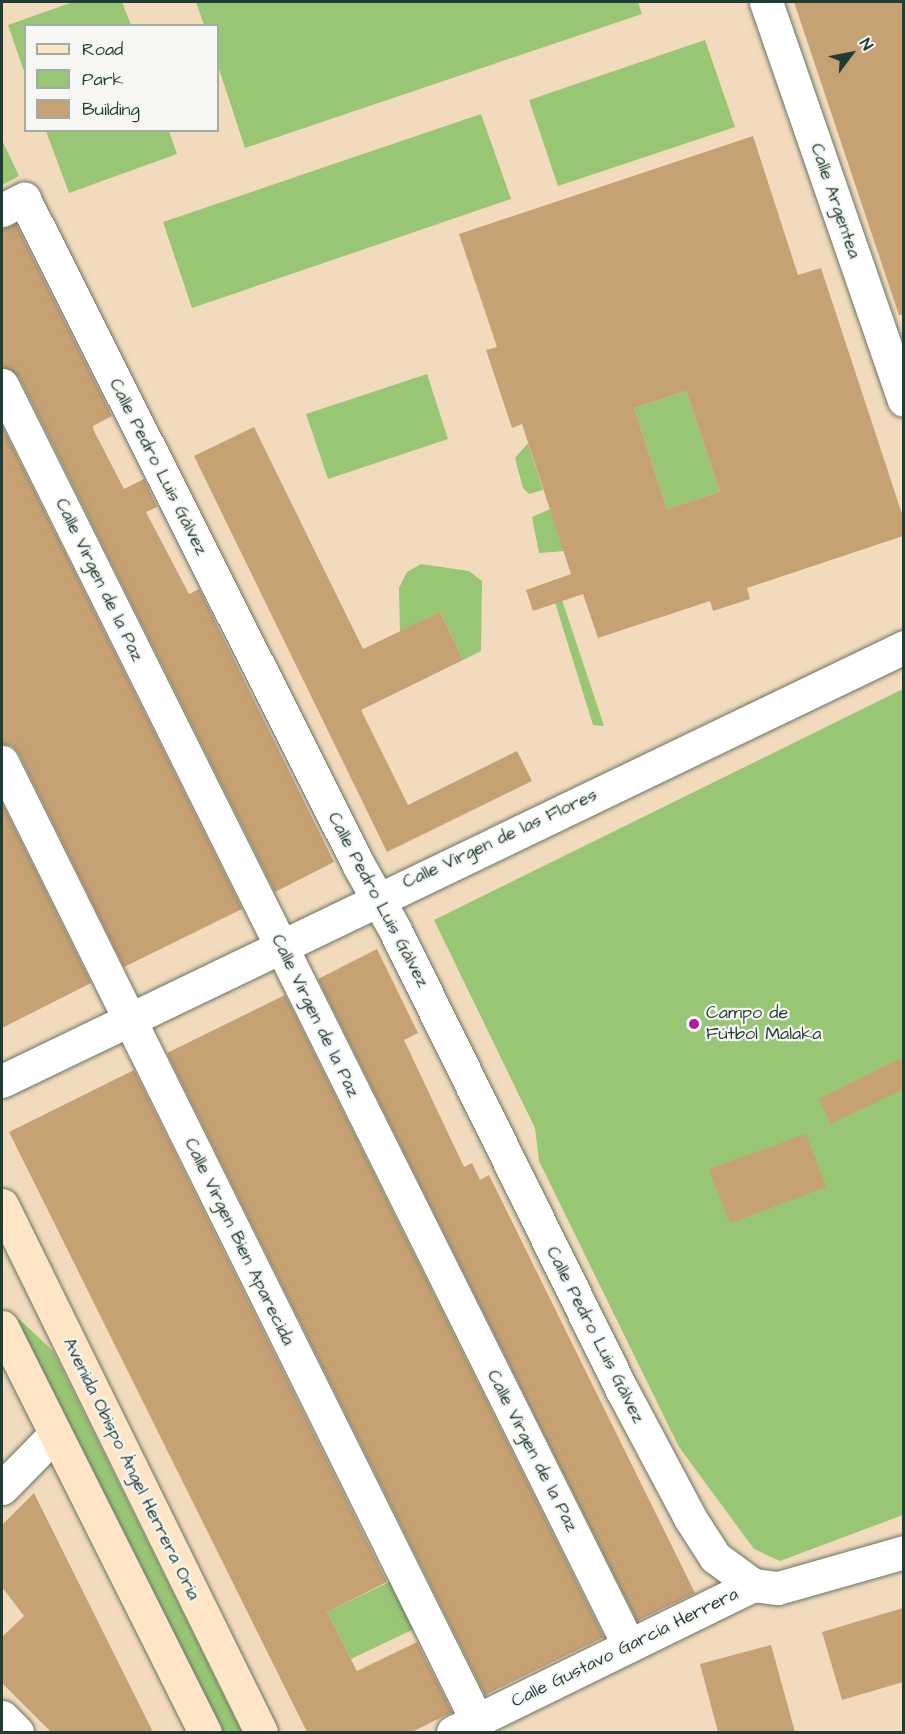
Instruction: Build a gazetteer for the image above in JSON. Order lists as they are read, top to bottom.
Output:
{
  "streets": {
    "main road": ["Avenida Obispo Ángel Herrera Oria"],
    "street": [
      "Calle Argentea",
      "Calle Pedro Luis Gálvez",
      "Calle Virgen de la Paz",
      "Calle Virgen de las Flores",
      "Calle Virgen Bien Aparecida",
      "Calle Gustavo García Herrera"
    ]
  },
  "crossings": [
    ["Calle Pedro Luis Gálvez", "Calle Virgen de las Flores"],
    ["Calle Pedro Luis Gálvez", "Calle Gustavo García Herrera"],
    ["Calle Virgen de la Paz", "Calle Virgen de las Flores"],
    ["Calle Virgen de la Paz", "Calle Gustavo García Herrera"],
    ["Calle Virgen de las Flores", "Calle Virgen Bien Aparecida"],
    ["Calle Virgen Bien Aparecida", "Calle Gustavo García Herrera"]
  ],
  "places": ["Campo de Fútbol Malaka"],
  "legend": ["Road", "Park", "Building"],
  "north": "top right"
}
